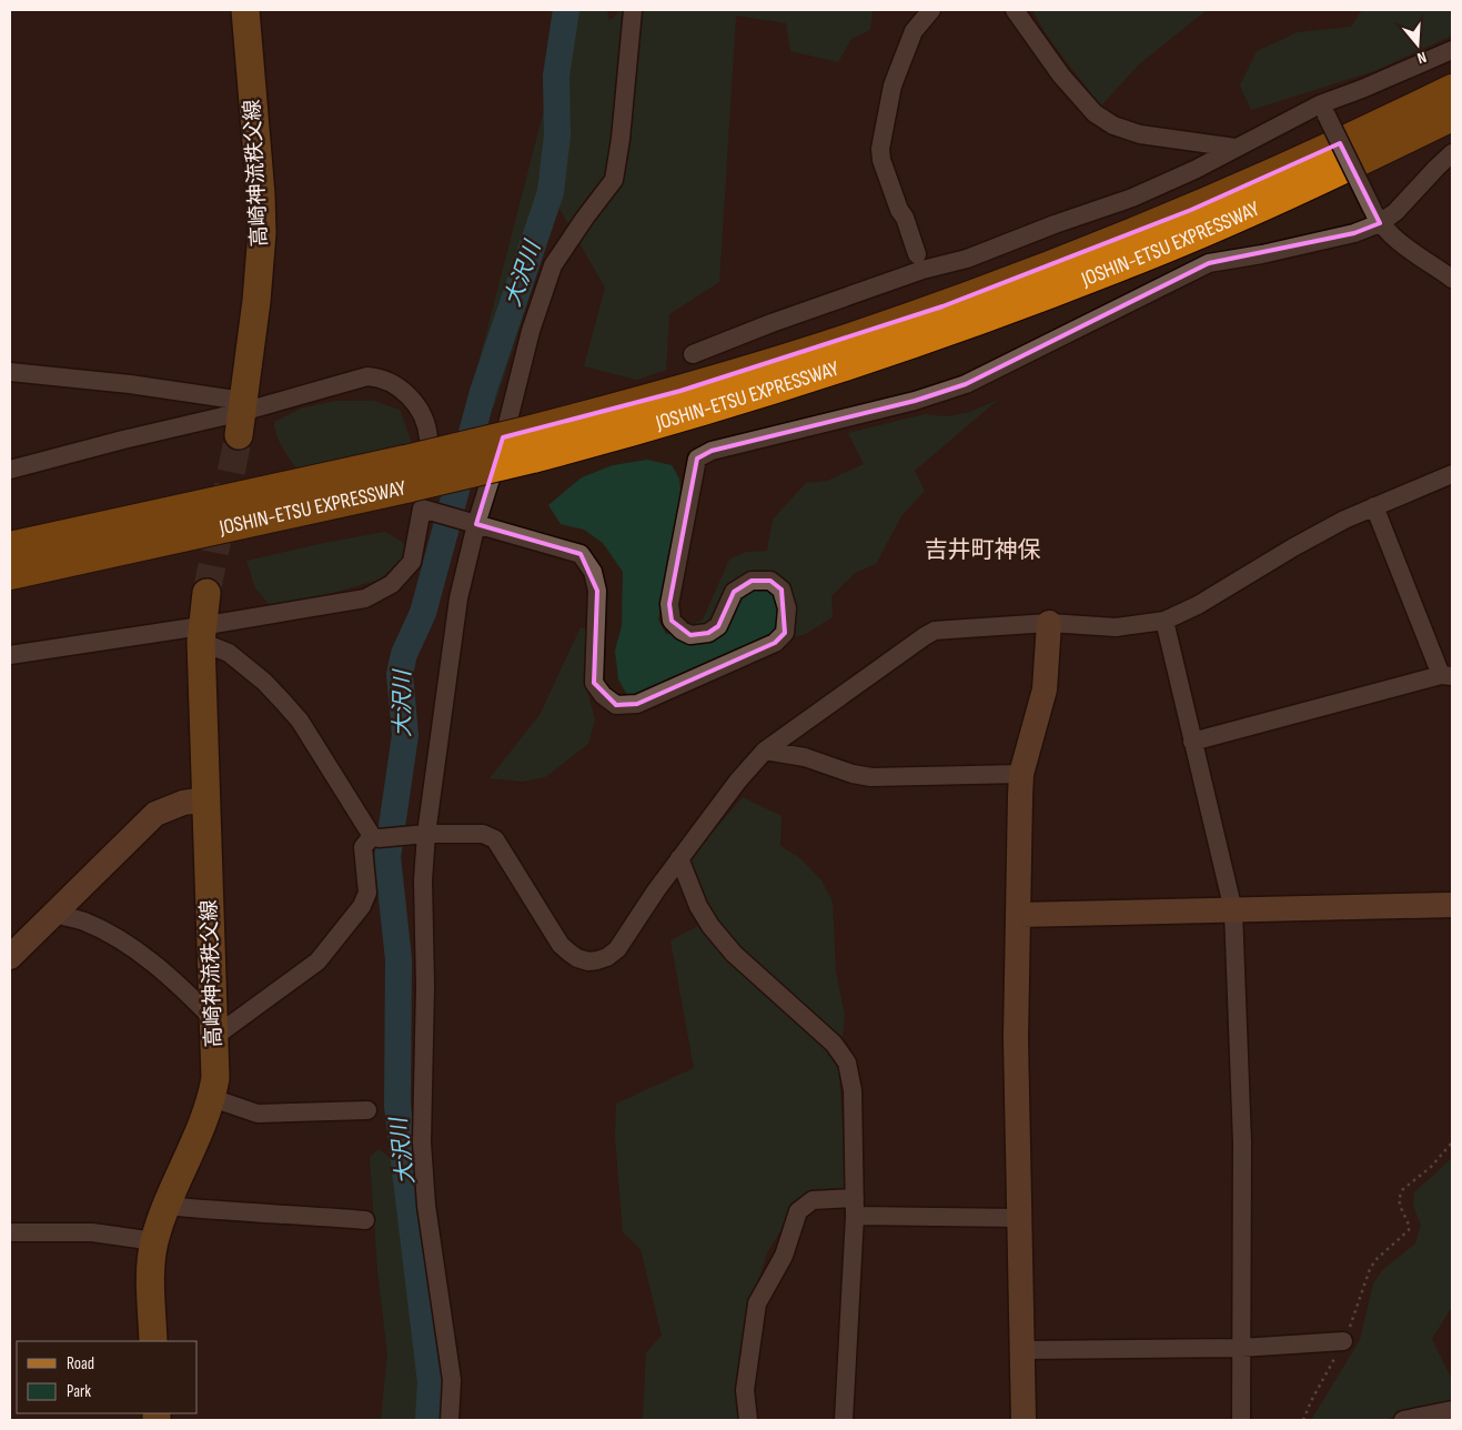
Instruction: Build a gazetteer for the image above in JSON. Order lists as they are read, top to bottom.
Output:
{
  "streets": {
    "highway": ["JOSHIN-ETSU EXPRESSWAY"],
    "main road": ["高崎神流秩父線"]
  },
  "districts": ["吉井町神保"],
  "water": ["大沢川"],
  "legend": ["Road", "Park"],
  "north": "bottom"
}
